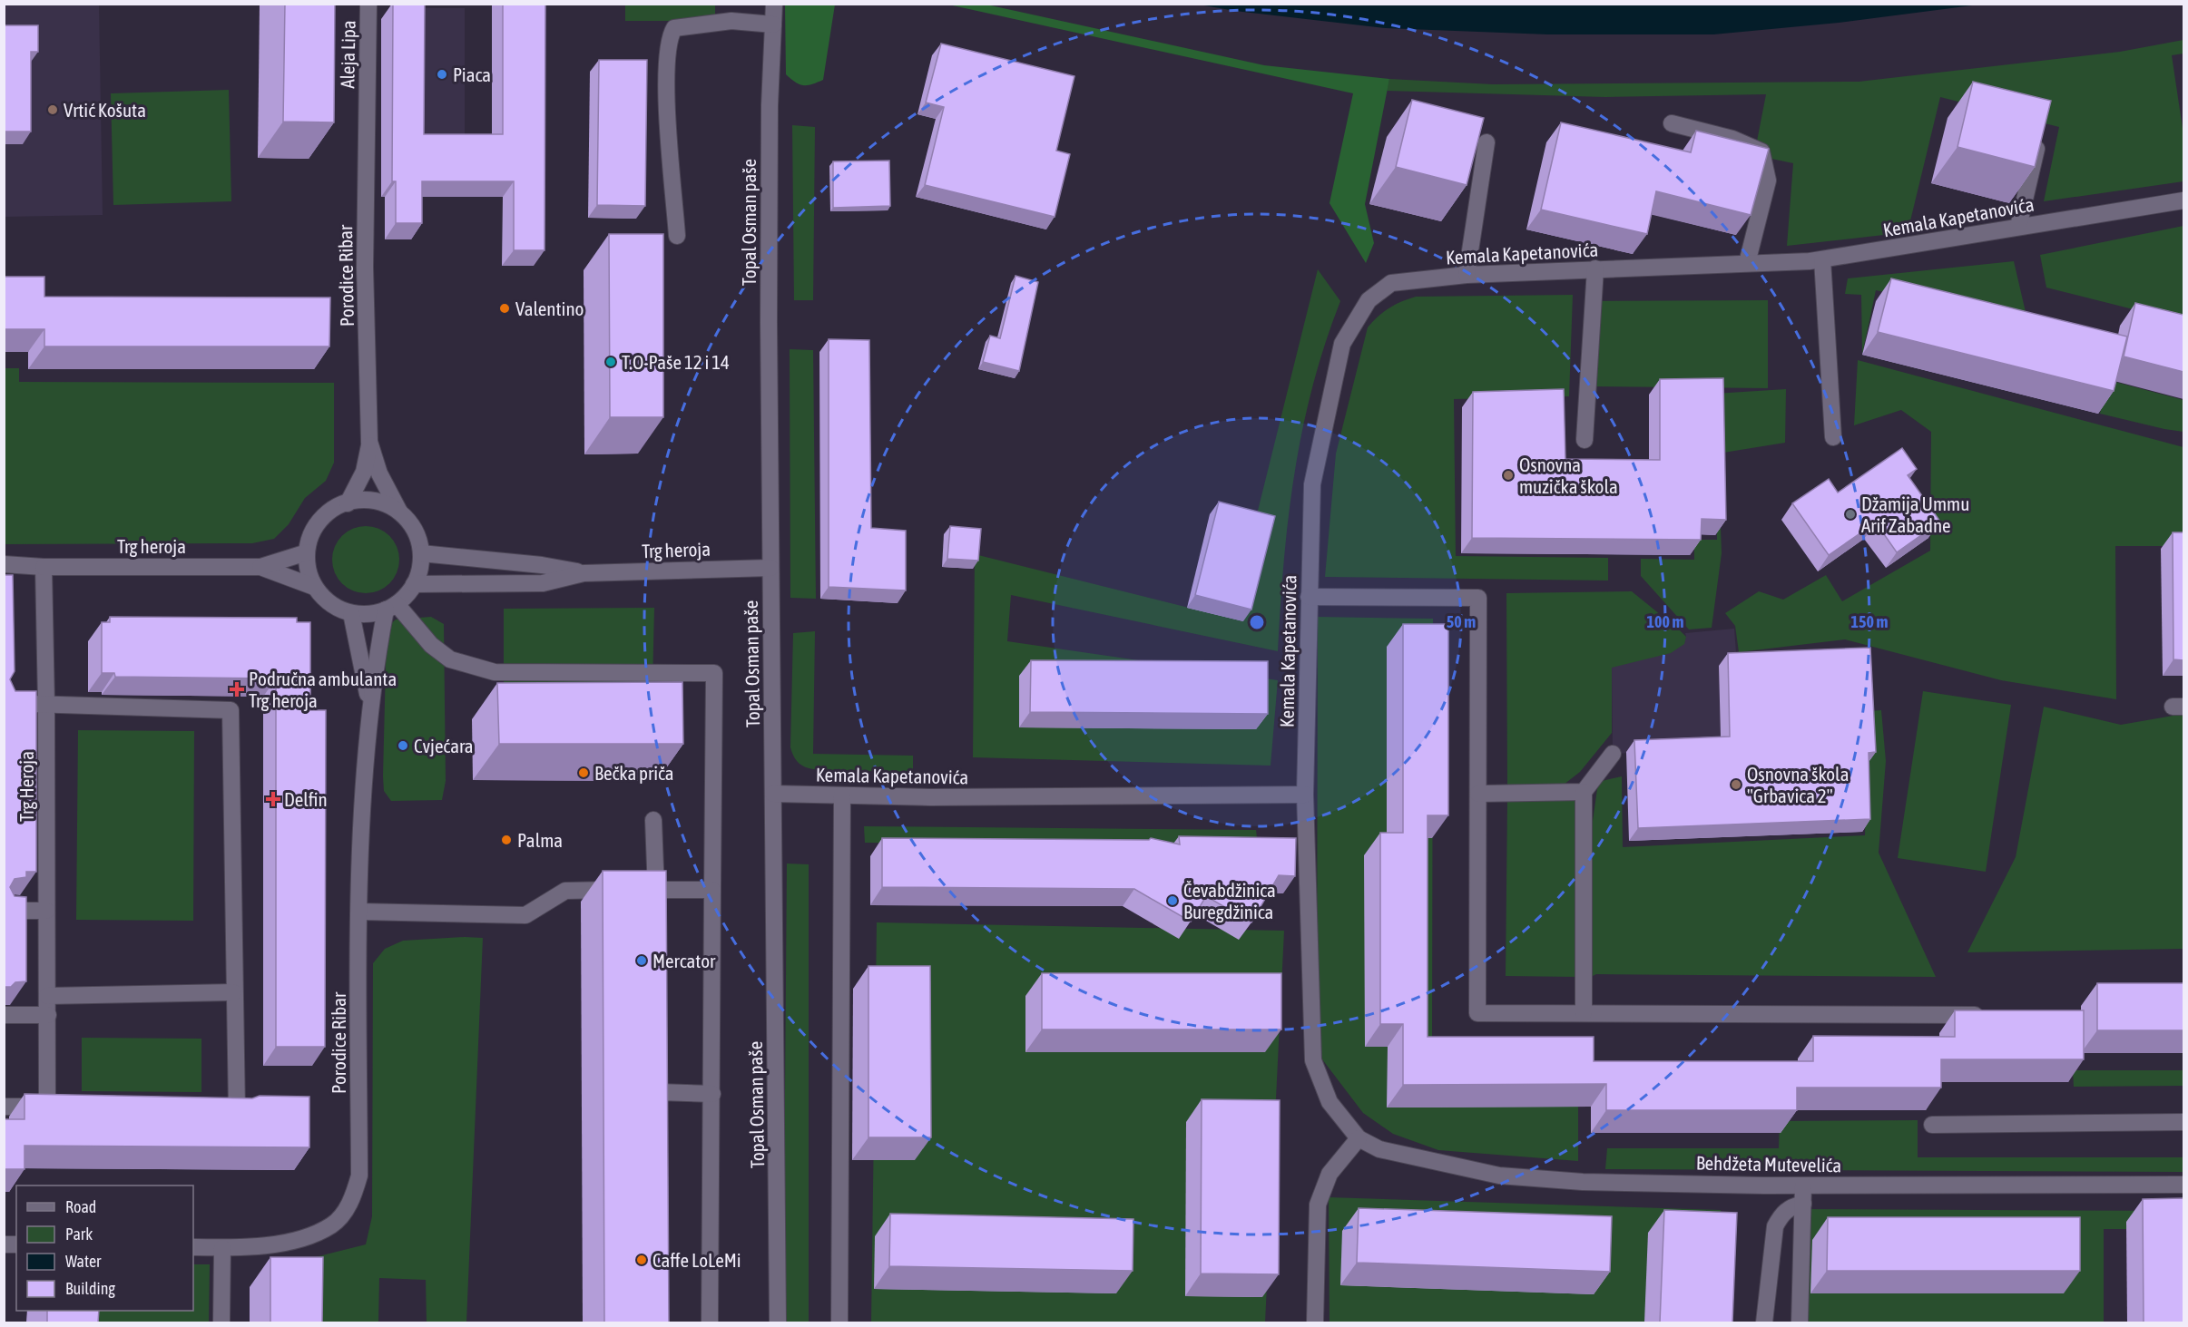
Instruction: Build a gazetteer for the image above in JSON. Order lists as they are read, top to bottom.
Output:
{
  "streets": {
    "street": [
      "Aleja Lipa",
      "Kemala Kapetanovića",
      "Topal Osman paše",
      "Porodice Ribar",
      "Trg heroja",
      "Trg Heroja",
      "Behdžeta Mutevelića"
    ]
  },
  "crossings": [
    ["Aleja Lipa", "Porodice Ribar"],
    ["Kemala Kapetanovića", "Topal Osman paše"],
    ["Kemala Kapetanovića", "Behdžeta Mutevelića"],
    ["Topal Osman paše", "Trg heroja"],
    ["Porodice Ribar", "Trg heroja"],
    ["Trg heroja", "Trg Heroja"]
  ],
  "places": {
    "other": [
      "Piaca",
      "Vrtić Košuta",
      "Valentino",
      "T.O-Paše 12 i 14",
      "Osnovna muzička škola",
      "Džamija Ummu Arif Zabadne",
      "Cvjećara",
      "Bečka priča",
      "Osnovna škola \"Grbavica 2\"",
      "Palma",
      "Čevabdžinica Buregdžinica",
      "Mercator",
      "Caffe LoLeMi"
    ],
    "health": ["Područna ambulanta Trg heroja", "Delfin"]
  },
  "legend": [
    "Road",
    "Park",
    "Water",
    "Building"
  ],
  "rings": ["50 m", "100 m", "150 m"]
}
